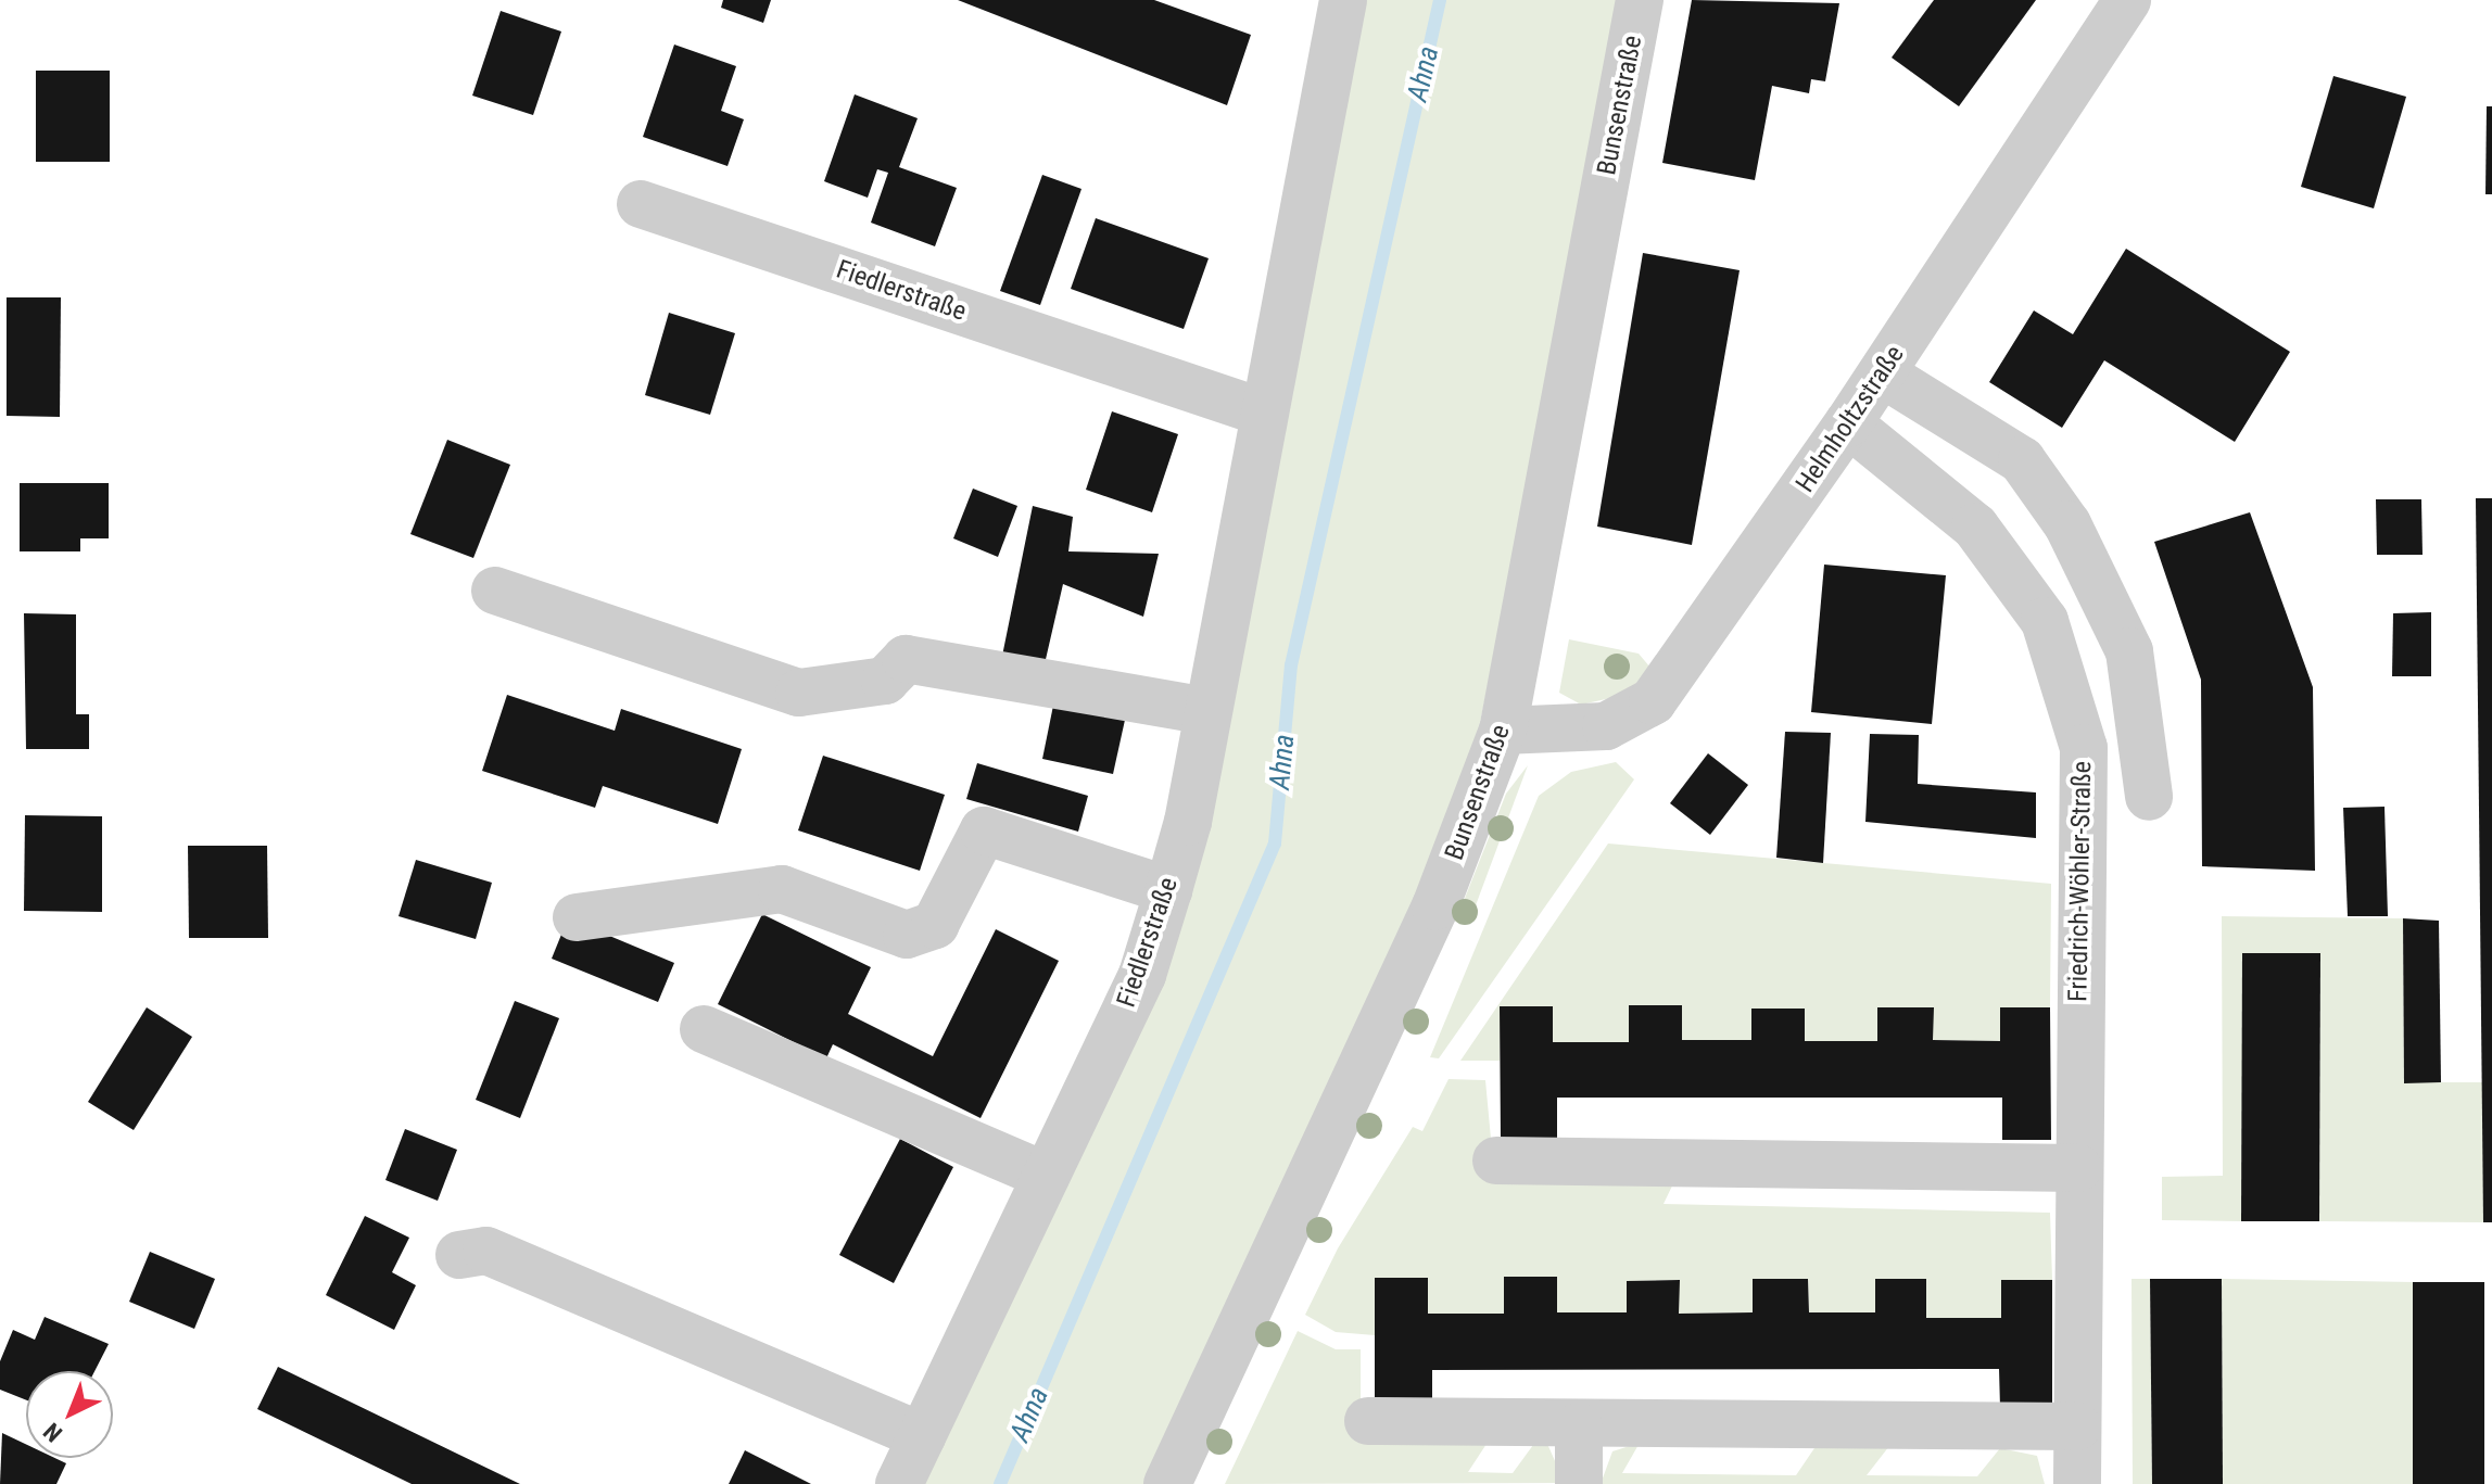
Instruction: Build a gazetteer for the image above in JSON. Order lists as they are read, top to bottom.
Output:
{
  "streets": {
    "street": [
      "Bunsenstraße",
      "Fiedlerstraße",
      "Helmholtzstraße",
      "Friedrich-Wöhler-Straße"
    ]
  },
  "crossings": [
    ["Bunsenstraße", "Helmholtzstraße"],
    ["Helmholtzstraße", "Friedrich-Wöhler-Straße"]
  ],
  "water": ["Ahna"],
  "north": "bottom left"
}
